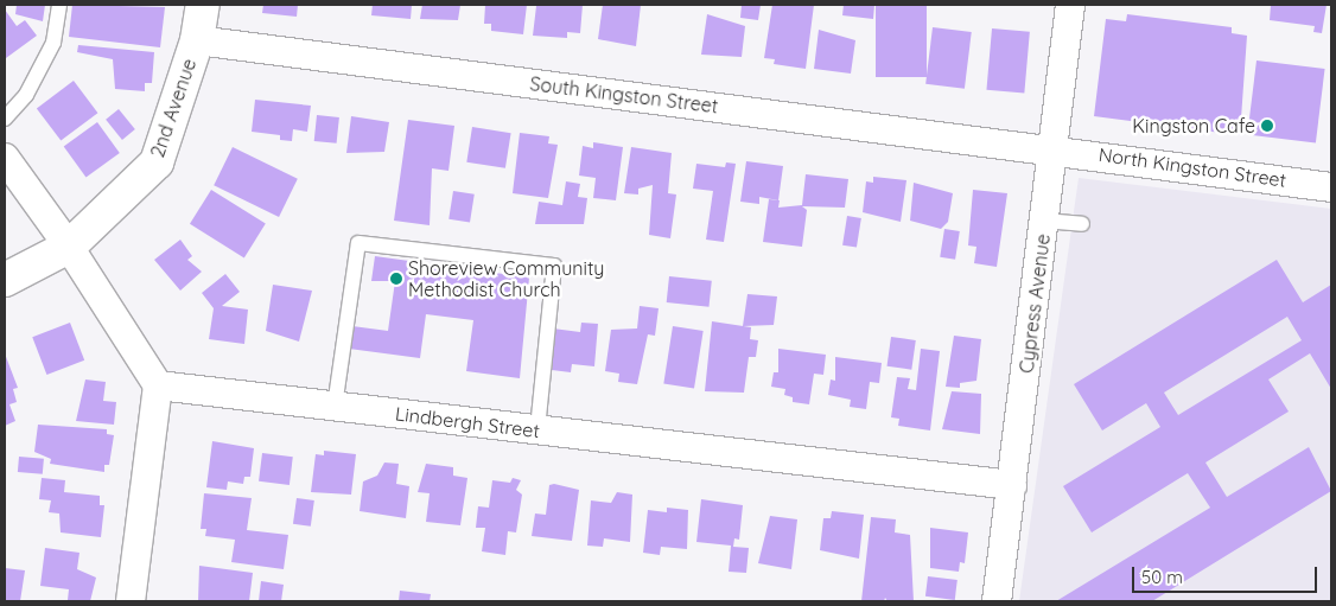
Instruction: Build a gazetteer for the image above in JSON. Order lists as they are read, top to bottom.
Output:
{
  "streets": {
    "street": [
      "South Kingston Street",
      "2nd Avenue",
      "North Kingston Street",
      "Cypress Avenue",
      "Lindbergh Street"
    ]
  },
  "crossings": [
    ["South Kingston Street", "2nd Avenue"],
    ["South Kingston Street", "North Kingston Street"],
    ["South Kingston Street", "Cypress Avenue"],
    ["North Kingston Street", "Cypress Avenue"],
    ["Cypress Avenue", "Lindbergh Street"]
  ],
  "places": ["Kingston Cafe", "Shoreview Community Methodist Church"],
  "scale_bar": "50 m"
}
